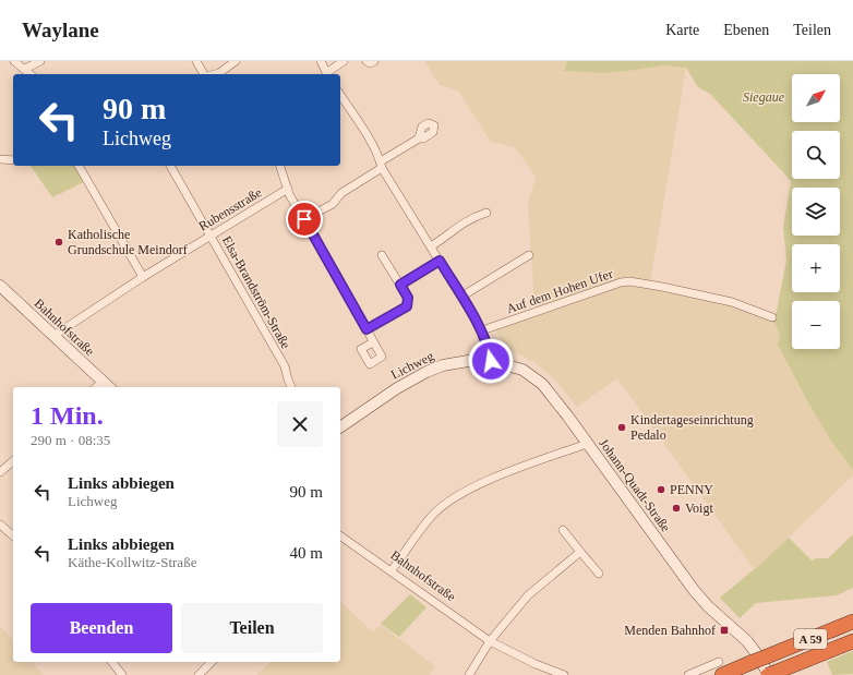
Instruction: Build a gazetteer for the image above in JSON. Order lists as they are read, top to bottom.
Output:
{
  "streets": {
    "highway": ["A 59"],
    "main road": ["Bahnhofstraße", "Lichweg", "Johann-Quadt-Straße"],
    "street": ["Rubensstraße", "Auf dem Hohen Ufer", "Elsa-Brandström-Straße"]
  },
  "crossings": [
    ["Rubensstraße", "Elsa-Brandström-Straße"],
    ["Rubensstraße", "Bahnhofstraße"],
    ["Lichweg", "Johann-Quadt-Straße"],
    ["Johann-Quadt-Straße", "A 59"]
  ],
  "parks": ["Siegaue"],
  "places": {
    "other": [
      "Katholische Grundschule Meindorf",
      "Kindertageseinrichtung Pedalo",
      "PENNY",
      "Voigt"
    ],
    "transit": ["Menden Bahnhof"]
  },
  "north": "top right",
  "page": {
    "header": "Waylane",
    "nav": ["Karte", "Ebenen", "Teilen"],
    "map_buttons": ["+", "−"],
    "turn": ["90 m", "Lichweg"],
    "heading": ["1 Min.", "290 m · 08:35"],
    "list": [
      {
        "name": "Links abbiegen",
        "note": "Lichweg",
        "value": "90 m"
      },
      {
        "name": "Links abbiegen",
        "note": "Käthe-Kollwitz-Straße",
        "value": "40 m"
      }
    ],
    "buttons": ["Beenden", "Teilen"]
  }
}
